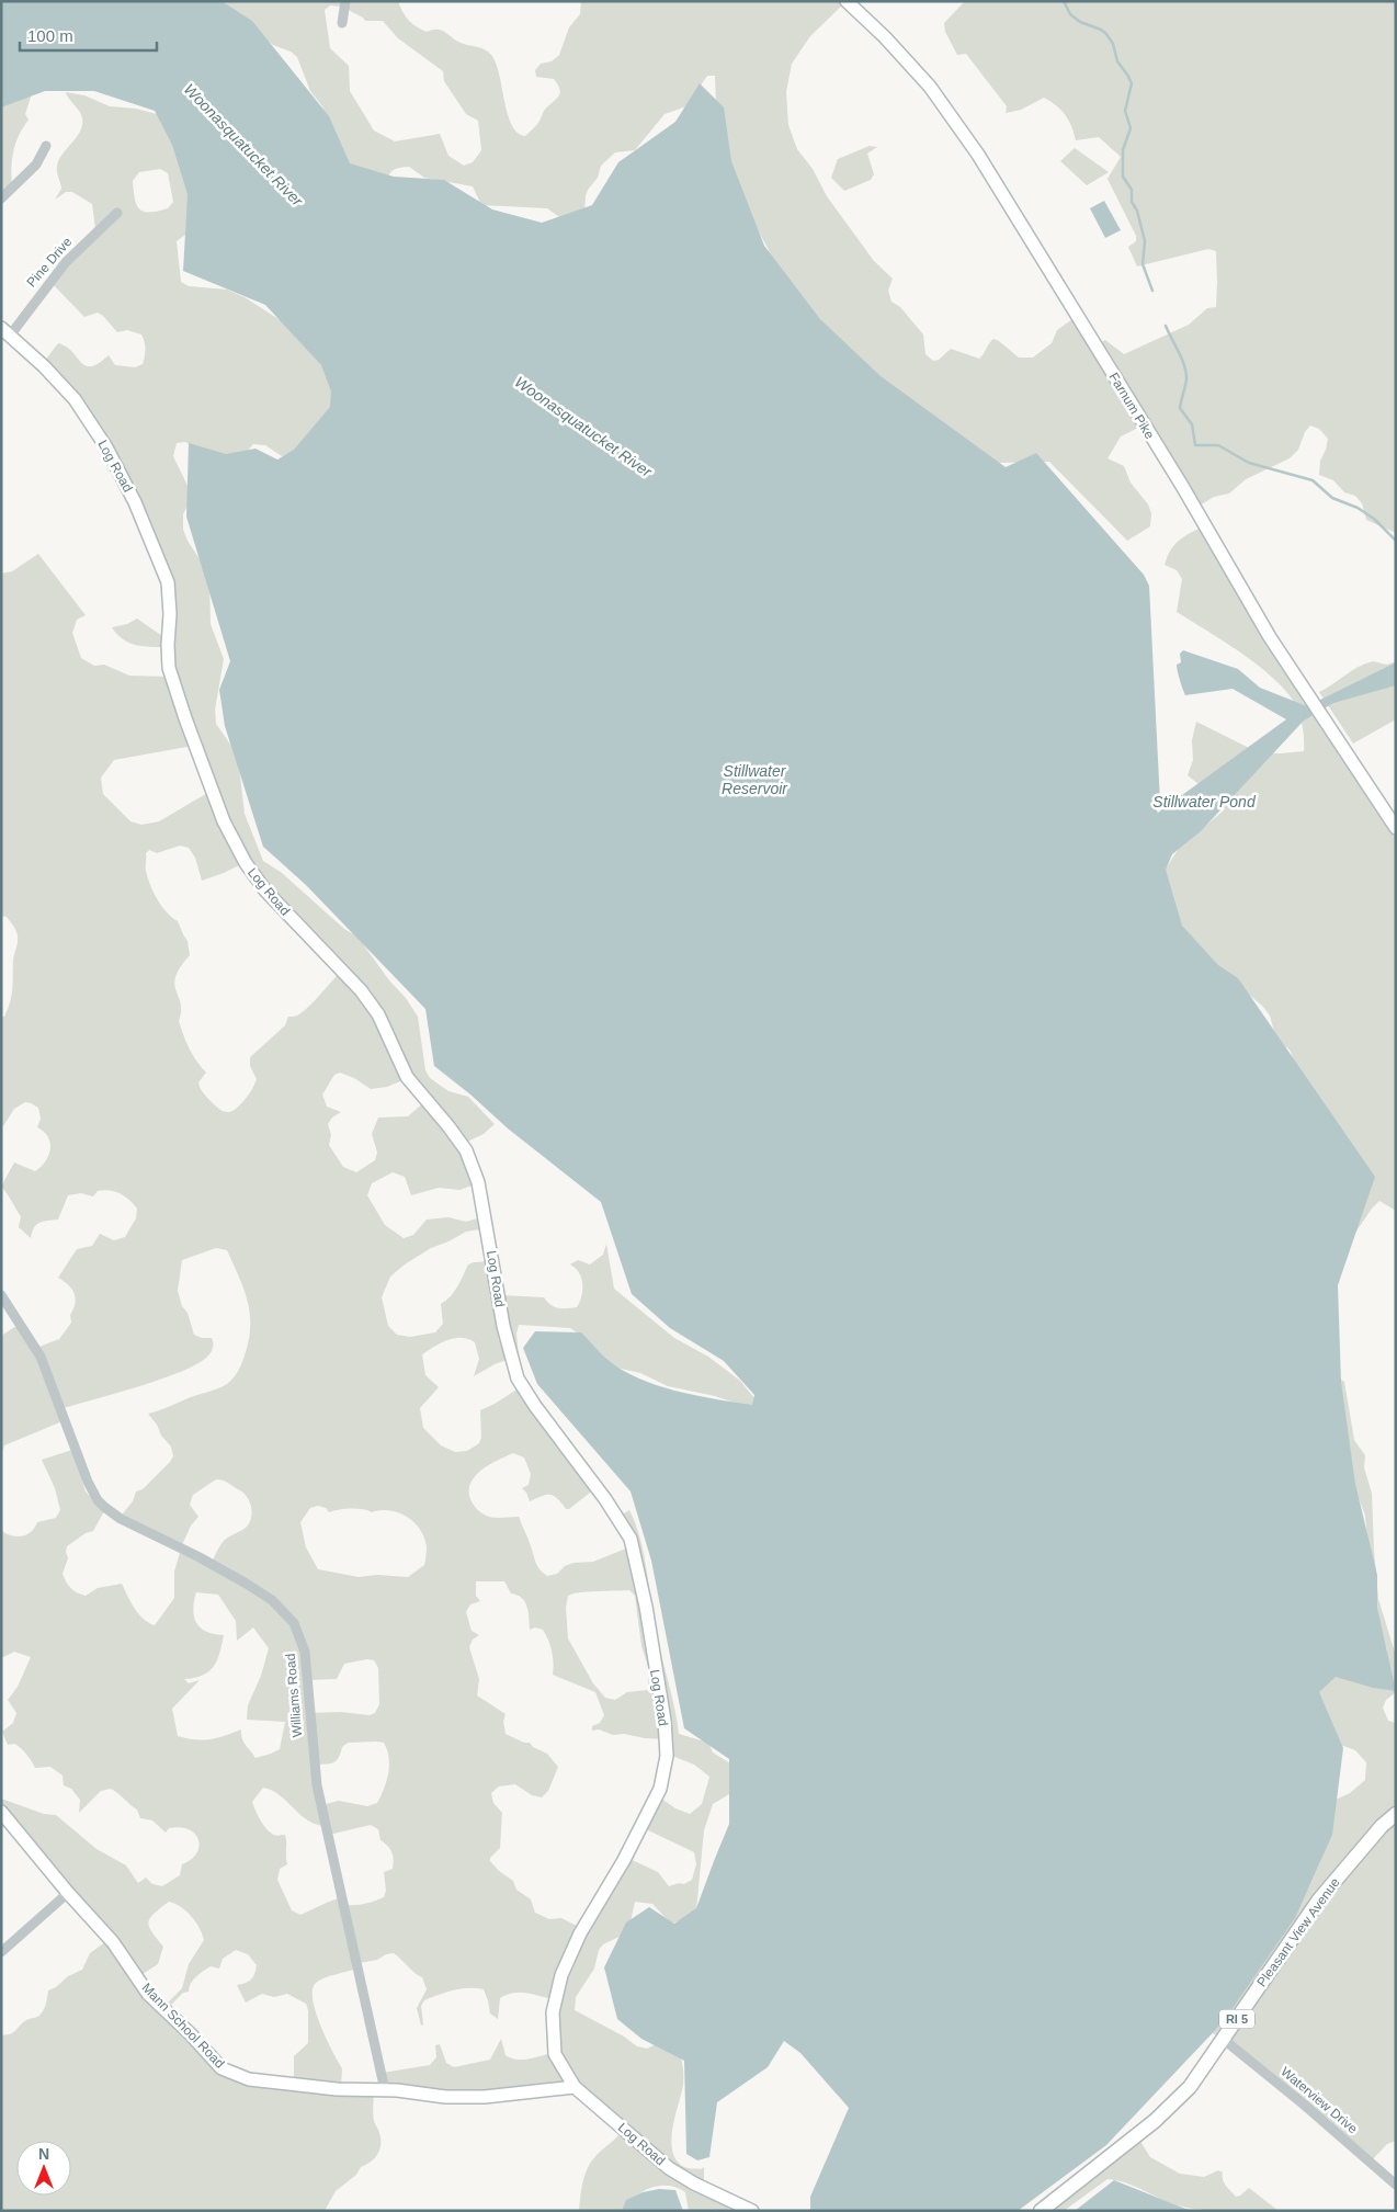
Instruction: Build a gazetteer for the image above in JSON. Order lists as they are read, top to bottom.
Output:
{
  "streets": {
    "main road": ["Pleasant View Avenue", "RI 5"],
    "street": [
      "Pine Drive",
      "Farnum Pike",
      "Log Road",
      "Williams Road",
      "Mann School Road",
      "Waterview Drive"
    ]
  },
  "crossings": [
    ["Pine Drive", "Log Road"],
    ["Log Road", "Mann School Road"],
    ["Williams Road", "Mann School Road"],
    ["Pleasant View Avenue", "Waterview Drive"]
  ],
  "water": ["Woonasquatucket River", "Stillwater Reservoir", "Stillwater Pond"],
  "scale_bar": "100 m",
  "north": "top"
}
